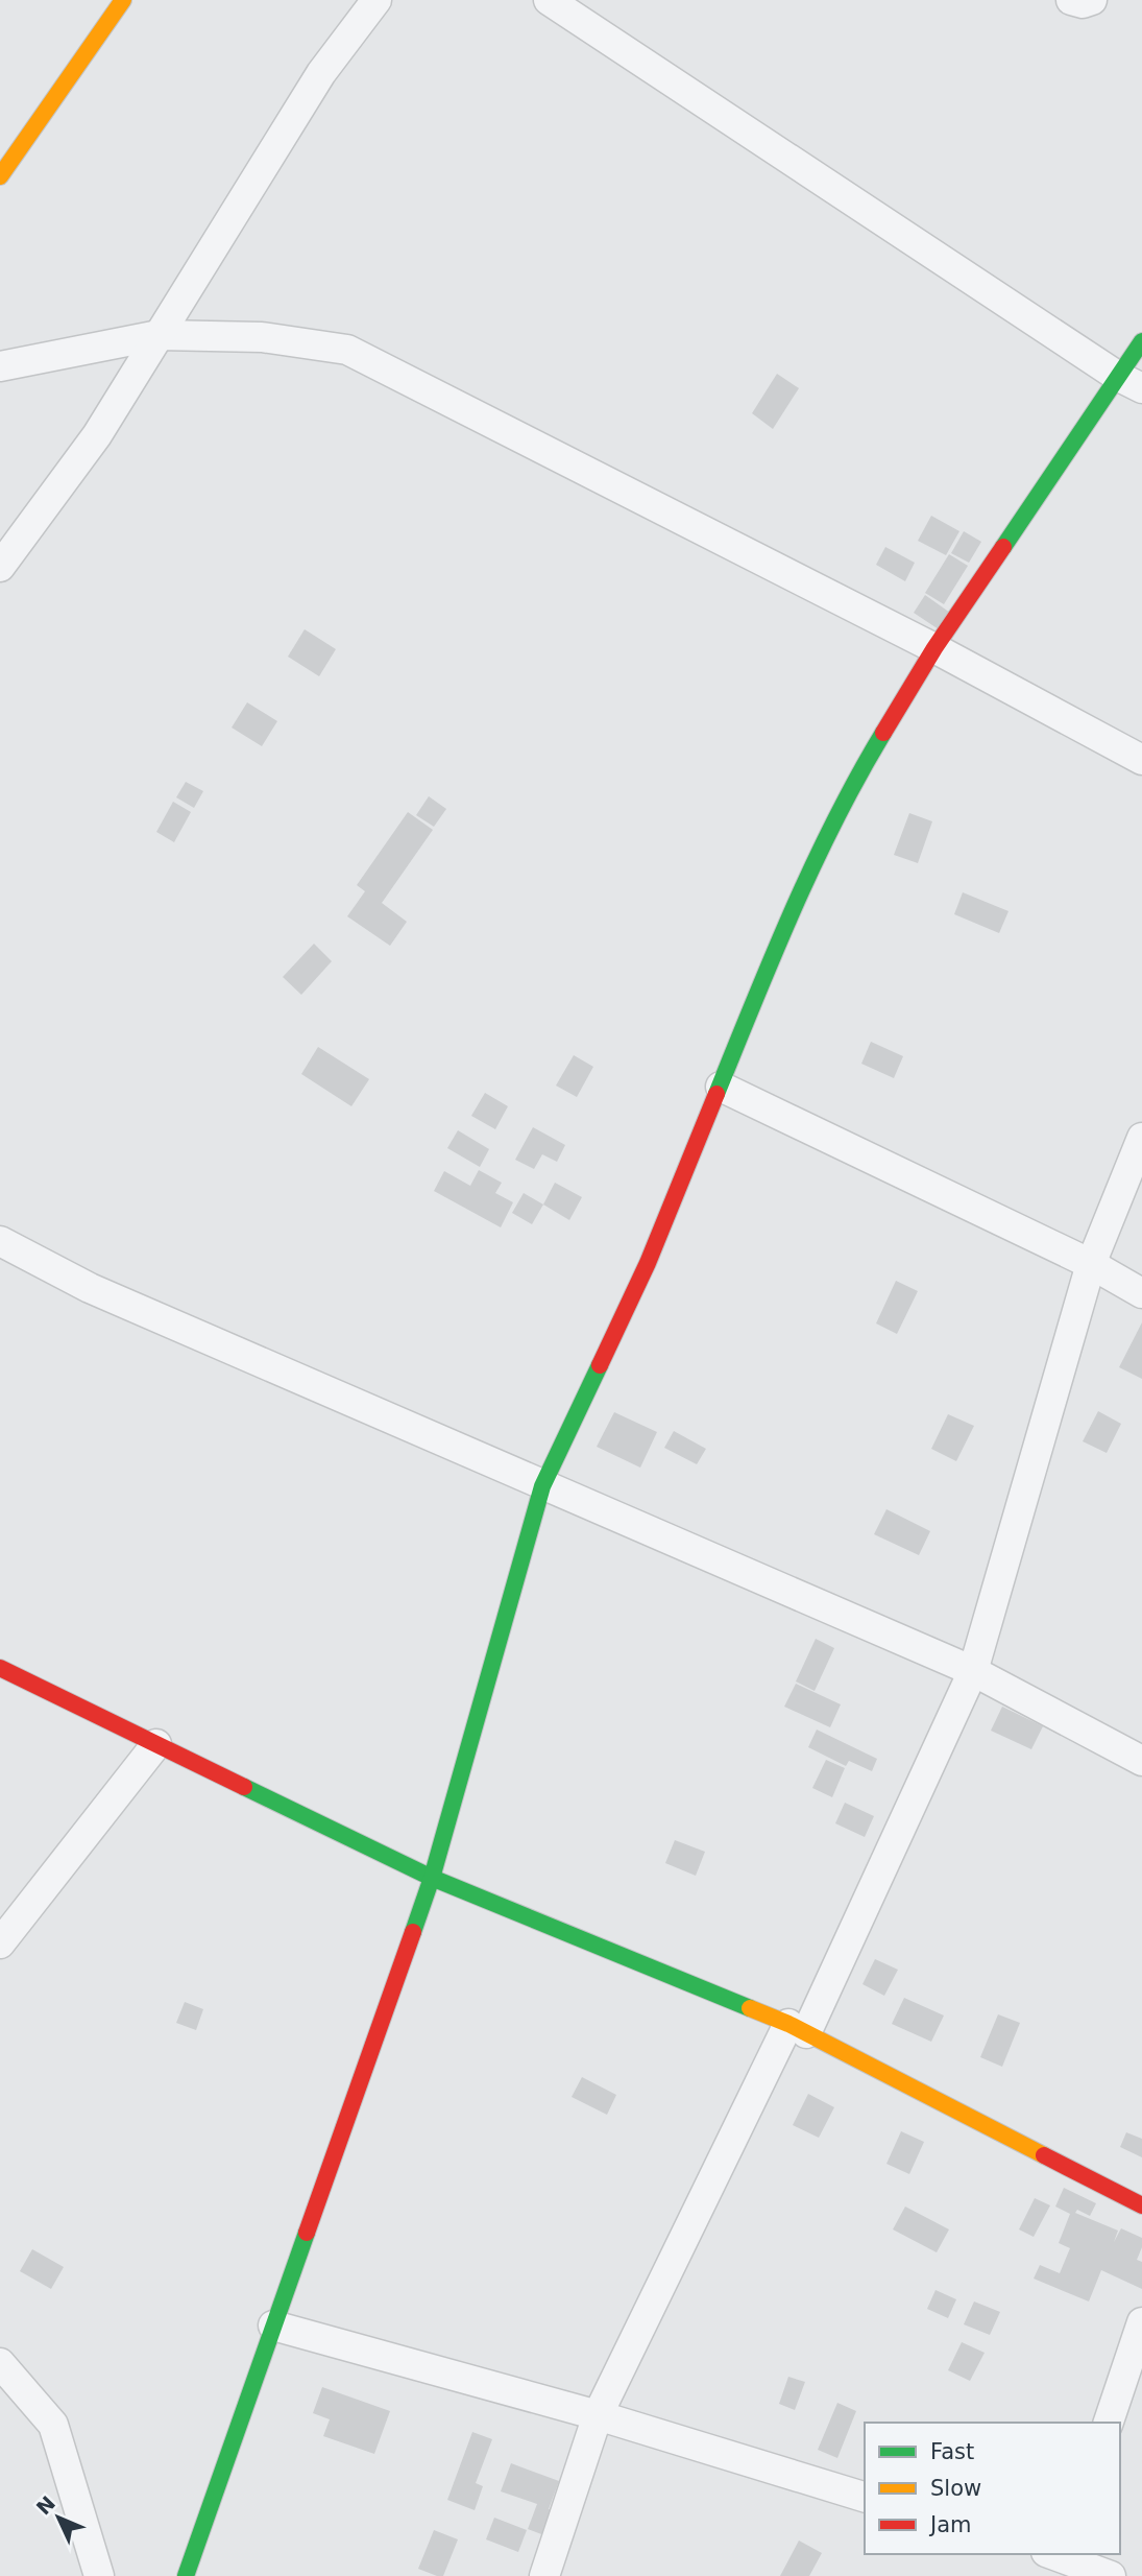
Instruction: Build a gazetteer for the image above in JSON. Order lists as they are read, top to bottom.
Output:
{
  "legend": ["Fast", "Slow", "Jam"],
  "north": "top left"
}
